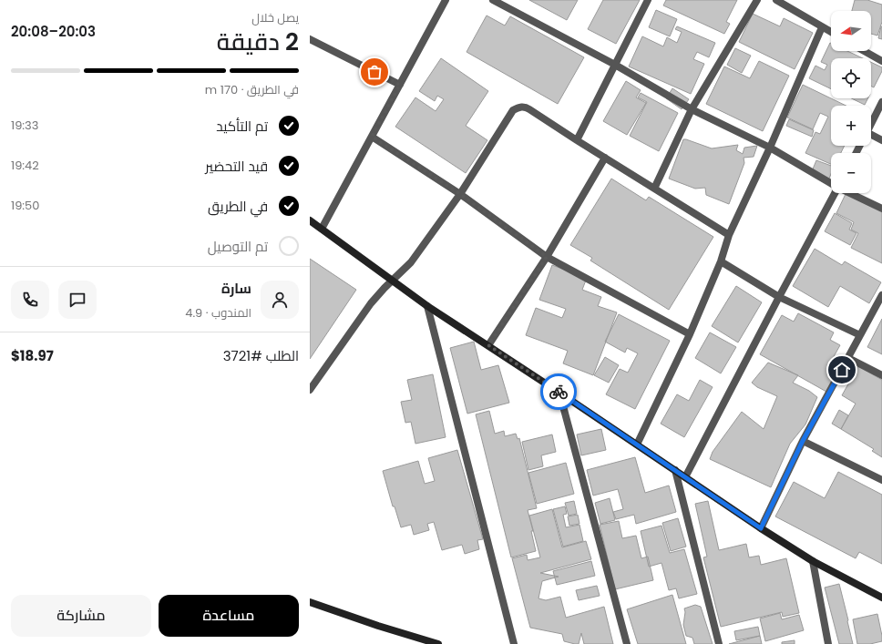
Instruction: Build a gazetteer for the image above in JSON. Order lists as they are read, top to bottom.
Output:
{
  "north": "left",
  "page": {
    "heading": ["2 دقيقة", "يصل خلال", "20:03–20:08"],
    "panel": [
      "سارة",
      "المندوب · 4.9",
      "الطلب #3721",
      "$18.97"
    ],
    "map_buttons": ["+", "−"],
    "bar": "في الطريق · 170 m",
    "list": [
      ["تم التأكيد", "19:33"],
      ["قيد التحضير", "19:42"],
      ["في الطريق", "19:50"],
      "تم التوصيل"
    ],
    "buttons": ["مساعدة", "مشاركة"]
  }
}
